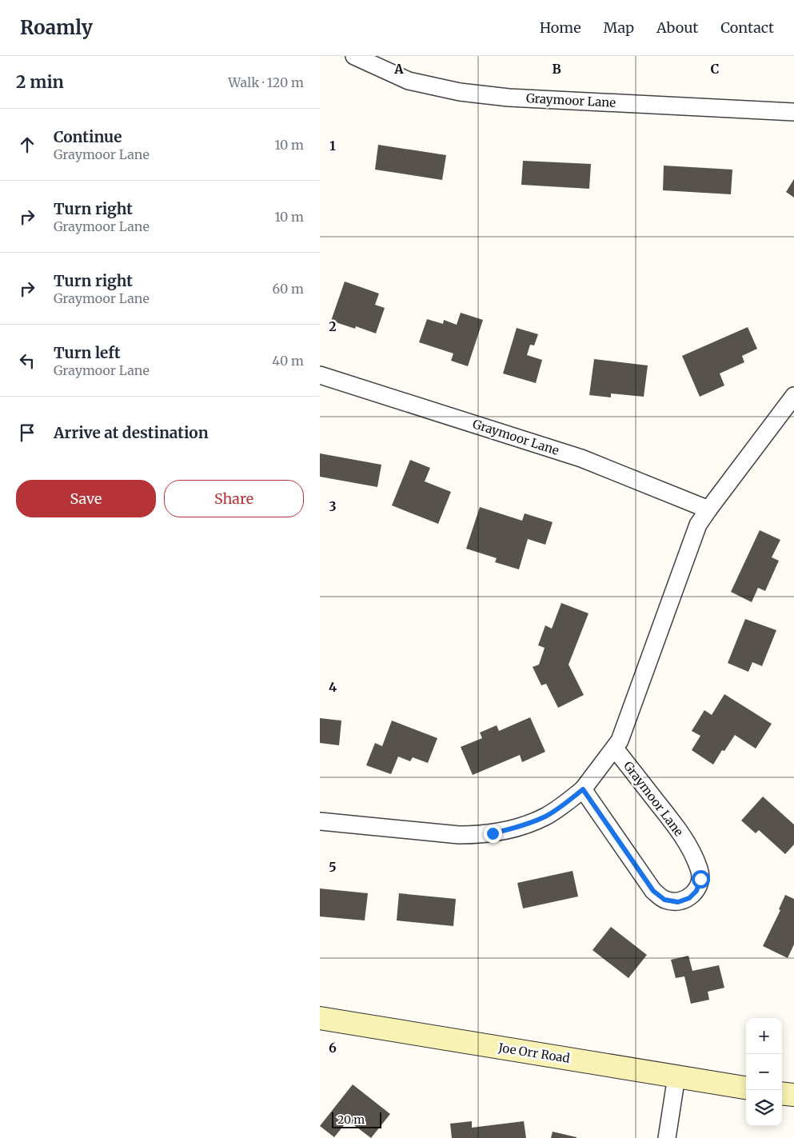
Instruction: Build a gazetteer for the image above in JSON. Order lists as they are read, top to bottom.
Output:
{
  "streets": {
    "street": ["Graymoor Lane", "Joe Orr Road"]
  },
  "scale_bar": "20 m",
  "page": {
    "header": "Roamly",
    "nav": [
      "Home",
      "Map",
      "About",
      "Contact"
    ],
    "heading": ["2 min", "Walk · 120 m"],
    "list": [
      ["Continue", "Graymoor Lane", "10 m"],
      ["Turn right", "Graymoor Lane", "10 m"],
      ["Turn right", "Graymoor Lane", "60 m"],
      ["Turn left", "Graymoor Lane", "40 m"],
      "Arrive at destination"
    ],
    "buttons": ["Save", "Share"],
    "map_buttons": ["+", "−"],
    "scale": "20 m"
  },
  "grid": {
    "columns": ["A", "B", "C"],
    "rows": [
      "1",
      "2",
      "3",
      "4",
      "5",
      "6"
    ]
  }
}
